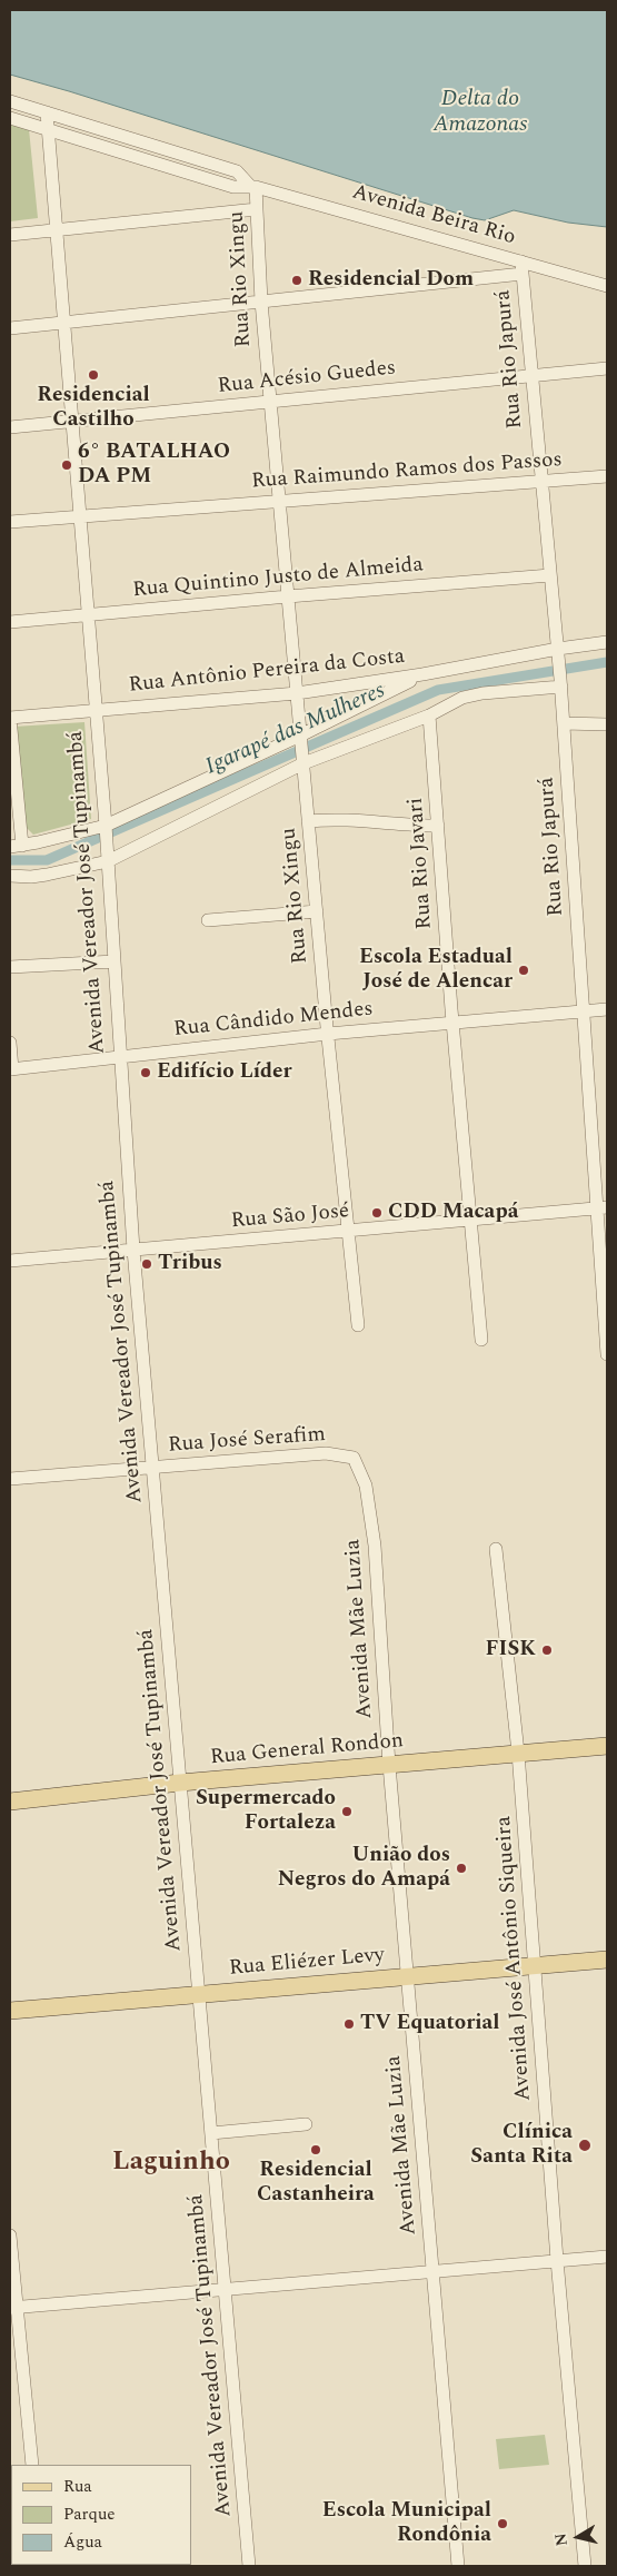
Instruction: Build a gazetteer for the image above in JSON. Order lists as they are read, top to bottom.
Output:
{
  "streets": {
    "main road": ["Rua General Rondon", "Rua Eliézer Levy"],
    "street": [
      "Avenida Beira Rio",
      "Rua Rio Xingu",
      "Rua Rio Japurá",
      "Rua Acésio Guedes",
      "Rua Raimundo Ramos dos Passos",
      "Rua Quintino Justo de Almeida",
      "Rua Antônio Pereira da Costa",
      "Rua Rio Javari",
      "Avenida Vereador José Tupinambá",
      "Rua Cândido Mendes",
      "Rua São José",
      "Rua José Serafim",
      "Avenida Mãe Luzia",
      "Avenida José Antônio Siqueira"
    ]
  },
  "crossings": [
    ["Avenida Beira Rio", "Rua Rio Xingu"],
    ["Avenida Beira Rio", "Rua Rio Japurá"],
    ["Avenida Beira Rio", "Avenida Vereador José Tupinambá"],
    ["Rua Rio Xingu", "Rua Acésio Guedes"],
    ["Rua Rio Xingu", "Rua Raimundo Ramos dos Passos"],
    ["Rua Rio Xingu", "Rua Quintino Justo de Almeida"],
    ["Rua Rio Xingu", "Rua Antônio Pereira da Costa"],
    ["Rua Rio Xingu", "Rua Cândido Mendes"],
    ["Rua Rio Japurá", "Rua Acésio Guedes"],
    ["Rua Rio Japurá", "Rua Raimundo Ramos dos Passos"],
    ["Rua Rio Japurá", "Rua Quintino Justo de Almeida"],
    ["Rua Rio Japurá", "Rua Antônio Pereira da Costa"],
    ["Rua Rio Japurá", "Rua Cândido Mendes"],
    ["Rua Rio Japurá", "Rua São José"],
    ["Rua Acésio Guedes", "Avenida Vereador José Tupinambá"],
    ["Rua Raimundo Ramos dos Passos", "Avenida Vereador José Tupinambá"],
    ["Rua Quintino Justo de Almeida", "Avenida Vereador José Tupinambá"],
    ["Rua Antônio Pereira da Costa", "Avenida Vereador José Tupinambá"],
    ["Rua Rio Javari", "Rua Cândido Mendes"],
    ["Avenida Vereador José Tupinambá", "Rua Cândido Mendes"],
    ["Avenida Vereador José Tupinambá", "Rua São José"],
    ["Avenida Vereador José Tupinambá", "Rua José Serafim"],
    ["Avenida Vereador José Tupinambá", "Rua General Rondon"],
    ["Avenida Vereador José Tupinambá", "Rua Eliézer Levy"],
    ["Rua José Serafim", "Avenida Mãe Luzia"],
    ["Avenida Mãe Luzia", "Rua General Rondon"],
    ["Avenida Mãe Luzia", "Rua Eliézer Levy"],
    ["Rua General Rondon", "Avenida José Antônio Siqueira"],
    ["Avenida José Antônio Siqueira", "Rua Eliézer Levy"]
  ],
  "districts": ["Laguinho"],
  "water": ["Delta do Amazonas", "Igarapé das Mulheres"],
  "places": [
    "Residencial Dom",
    "Residencial Castilho",
    "6° BATALHAO DA PM",
    "Escola Estadual José de Alencar",
    "Edifício Líder",
    "CDD Macapá",
    "Tribus",
    "FISK",
    "Supermercado Fortaleza",
    "União dos Negros do Amapá",
    "TV Equatorial",
    "Clínica Santa Rita",
    "Residencial Castanheira",
    "Escola Municipal Rondônia"
  ],
  "legend": ["Rua", "Parque", "Água"],
  "north": "left"
}
